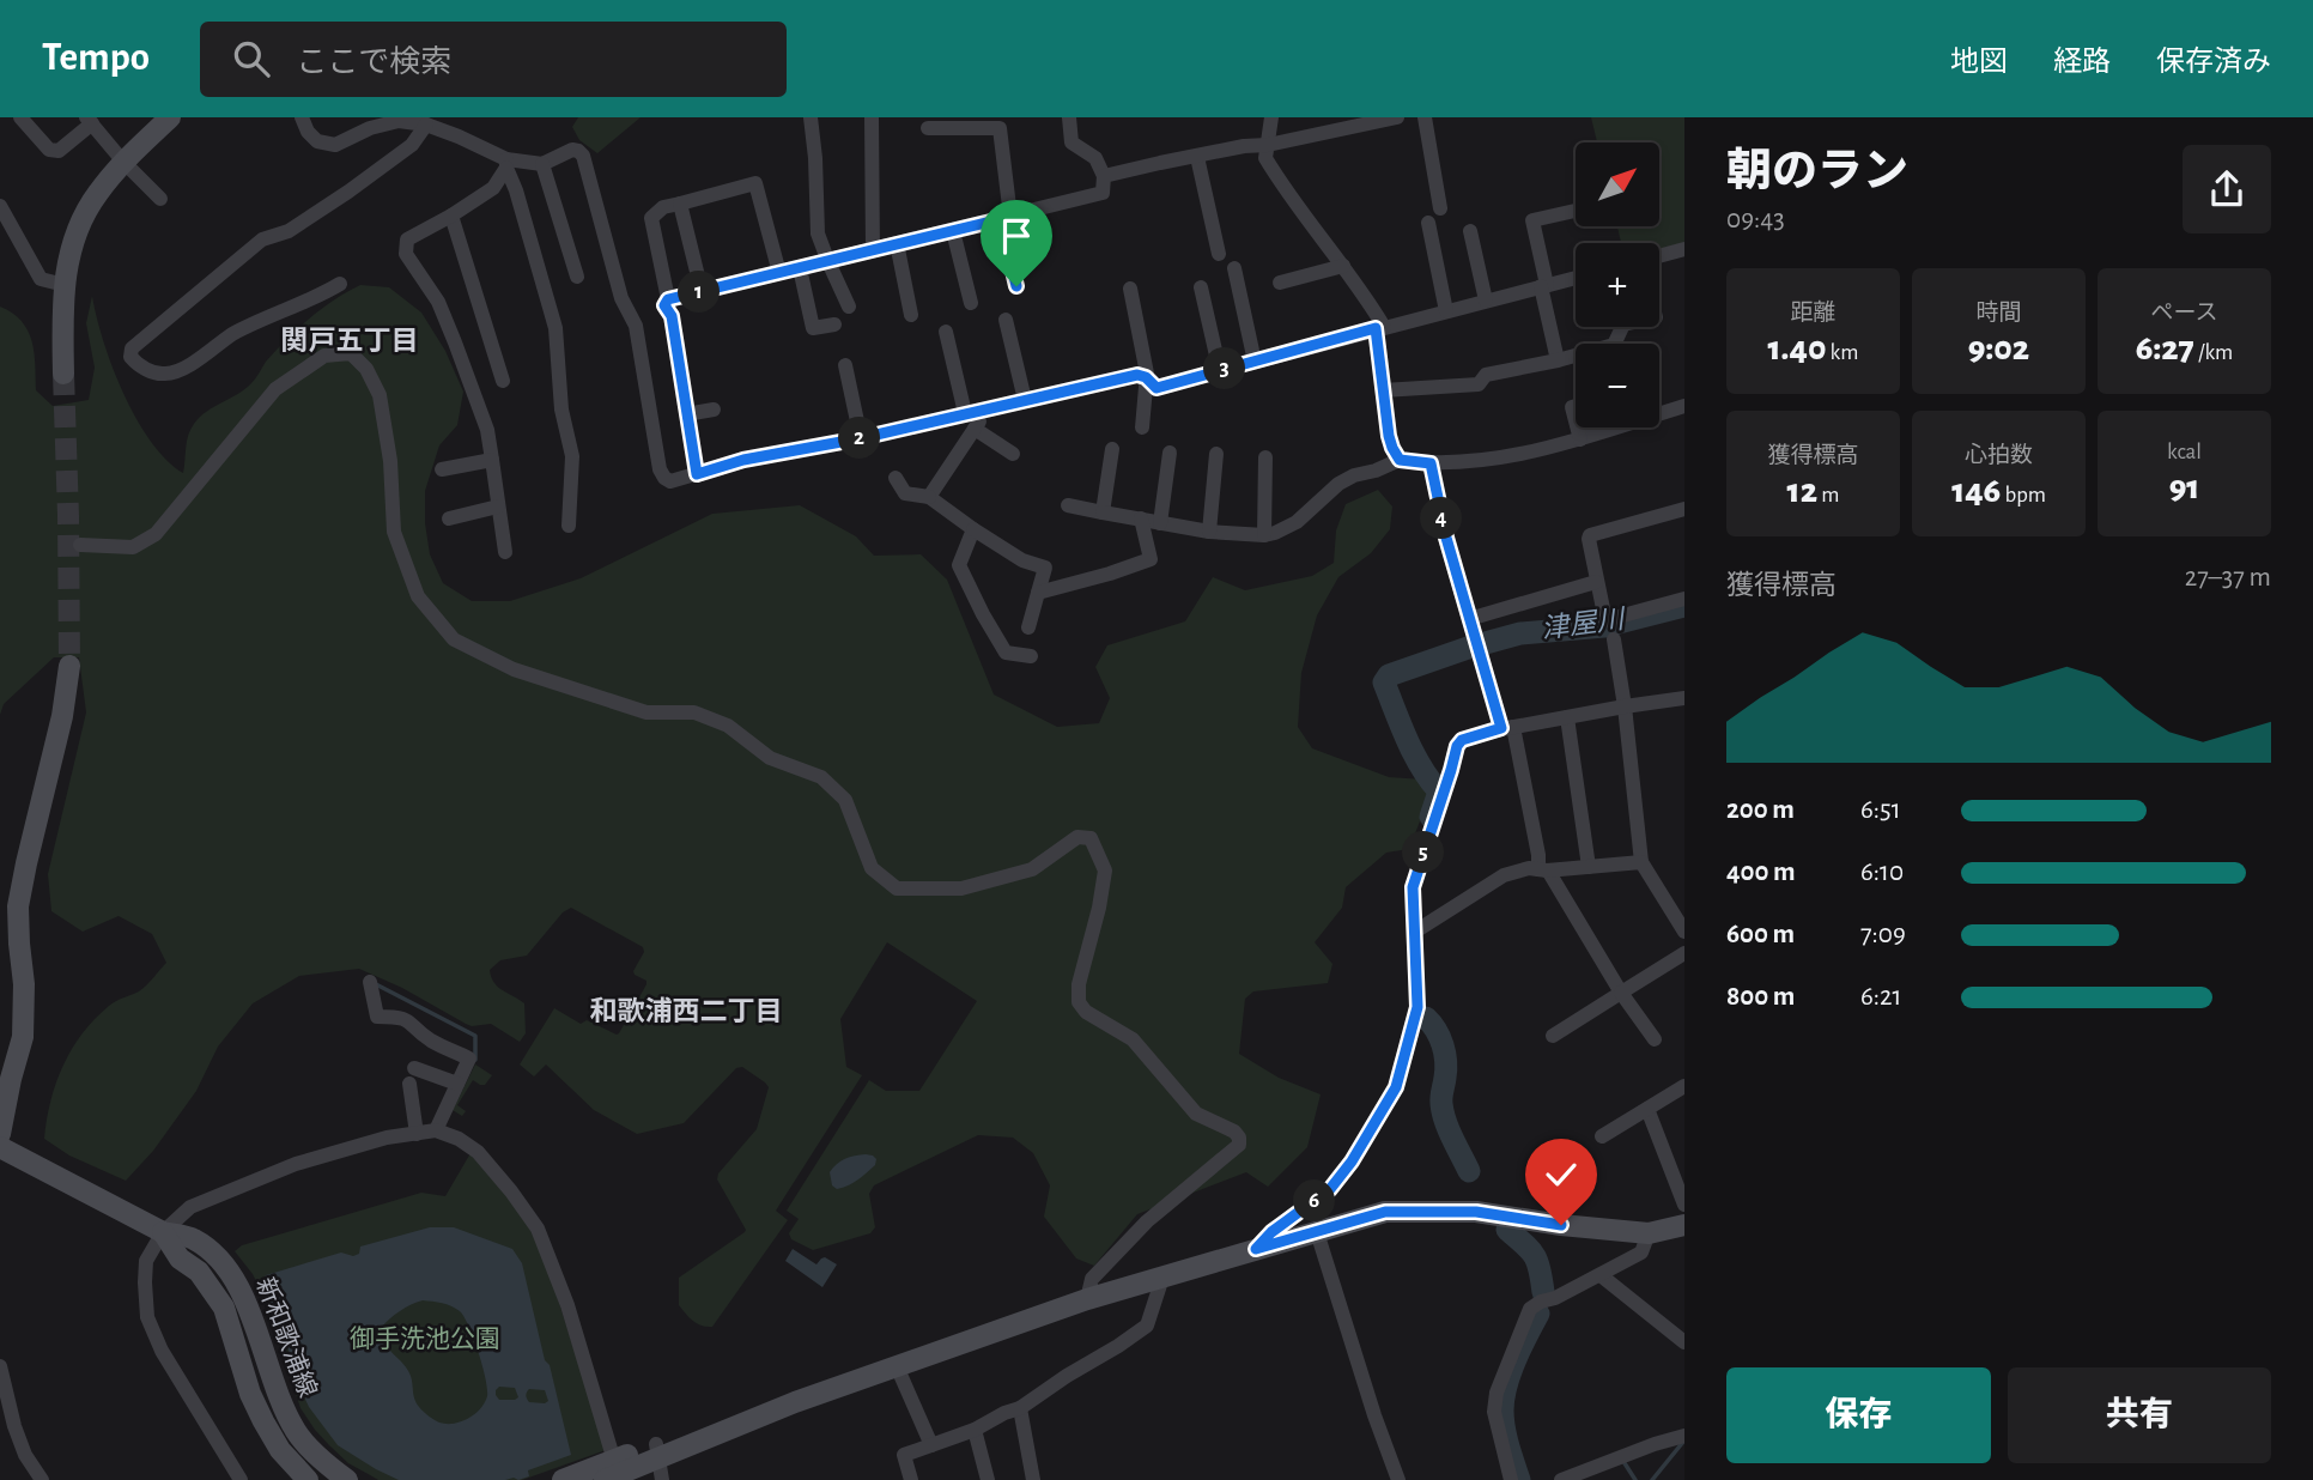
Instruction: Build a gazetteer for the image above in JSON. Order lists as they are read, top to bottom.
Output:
{
  "streets": {
    "street": ["新和歌浦線"]
  },
  "districts": ["関戸五丁目", "和歌浦西二丁目"],
  "water": ["津屋川"],
  "parks": ["御手洗池公園"],
  "north": "top right",
  "page": {
    "header": "Tempo",
    "search": "ここで検索",
    "nav": ["地図", "経路", "保存済み"],
    "heading": ["朝のラン", "09:43"],
    "map_buttons": ["+", "−"],
    "stats": [
      ["距離", "1.40 km"],
      ["時間", "9:02"],
      ["ペース", "6:27 /km"],
      ["獲得標高", "12 m"],
      ["心拍数", "146 bpm"],
      ["kcal", "91"]
    ],
    "pins": [
      "1",
      "3",
      "2",
      "4",
      "5",
      "6"
    ],
    "chart": ["獲得標高", "27–37 m"],
    "list": [
      {
        "name": "200 m",
        "note": "6:51"
      },
      {
        "name": "400 m",
        "note": "6:10"
      },
      {
        "name": "600 m",
        "note": "7:09"
      },
      {
        "name": "800 m",
        "note": "6:21"
      }
    ],
    "buttons": ["保存", "共有"]
  }
}
